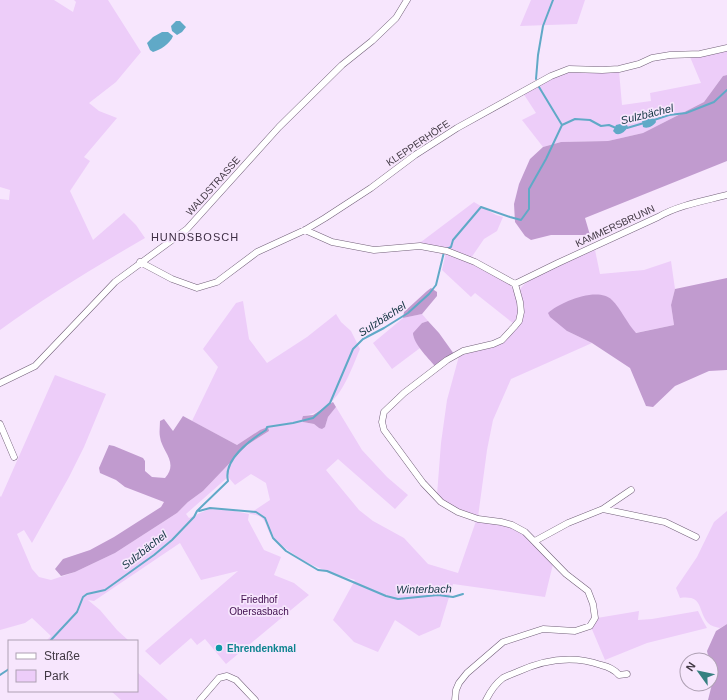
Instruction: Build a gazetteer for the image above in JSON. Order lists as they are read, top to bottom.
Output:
{
  "streets": {
    "street": ["KLEPPERHÖFE", "WALDSTRASSE", "KAMMERSBRUNN"]
  },
  "crossings": [
    ["KLEPPERHÖFE", "WALDSTRASSE"]
  ],
  "districts": ["HUNDSBOSCH"],
  "water": ["Sulzbächel", "Winterbach"],
  "parks": ["Friedhof Obersasbach"],
  "places": ["Ehrendenkmal"],
  "legend": ["Straße", "Park"],
  "north": "top left"
}
